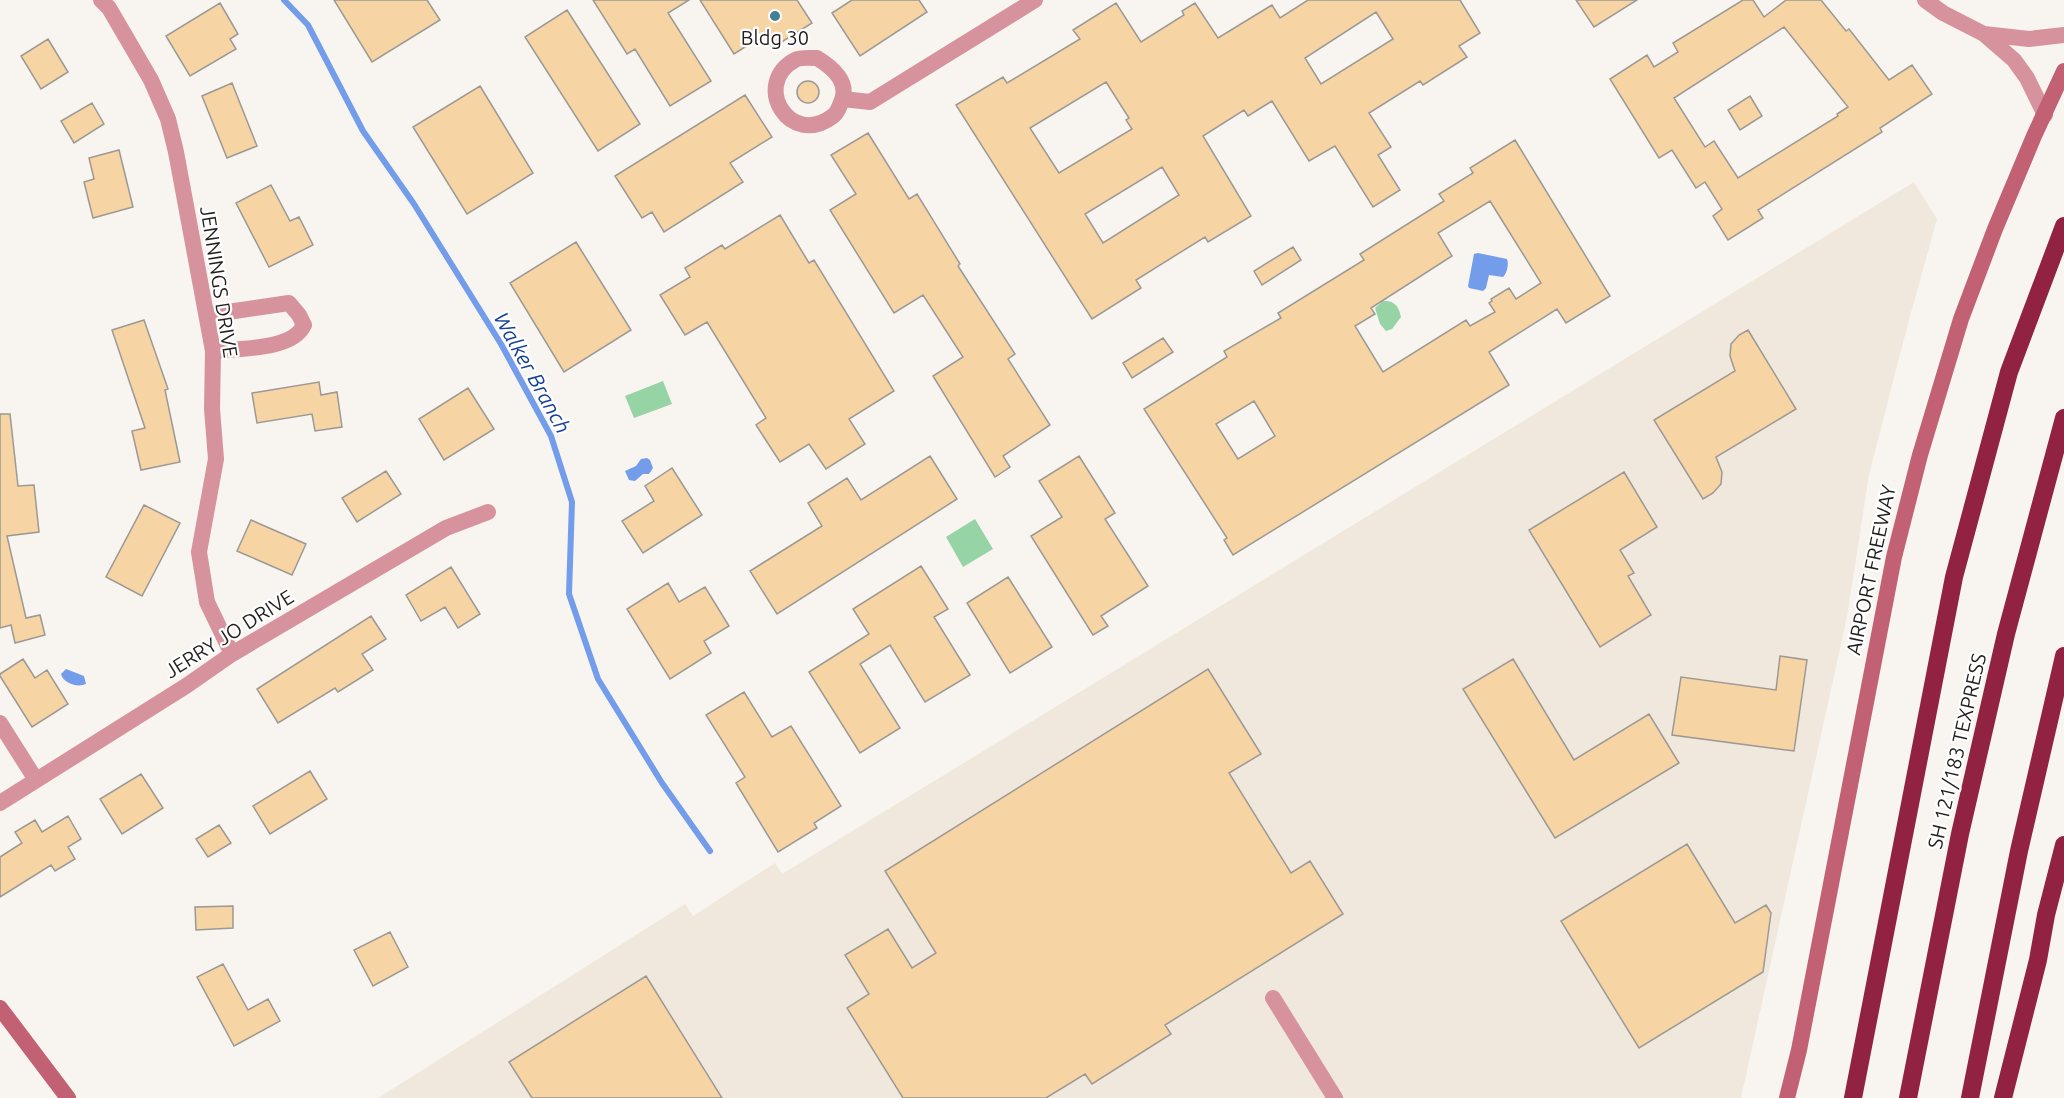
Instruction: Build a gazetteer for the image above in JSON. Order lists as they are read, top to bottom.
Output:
{
  "streets": {
    "highway": ["SH 121/183 TEXPRESS"],
    "main road": ["AIRPORT FREEWAY"],
    "street": ["JENNINGS DRIVE", "JERRY JO DRIVE"]
  },
  "crossings": [
    ["JENNINGS DRIVE", "JERRY JO DRIVE"]
  ],
  "water": ["Walker Branch"],
  "places": ["Bldg 30"]
}
